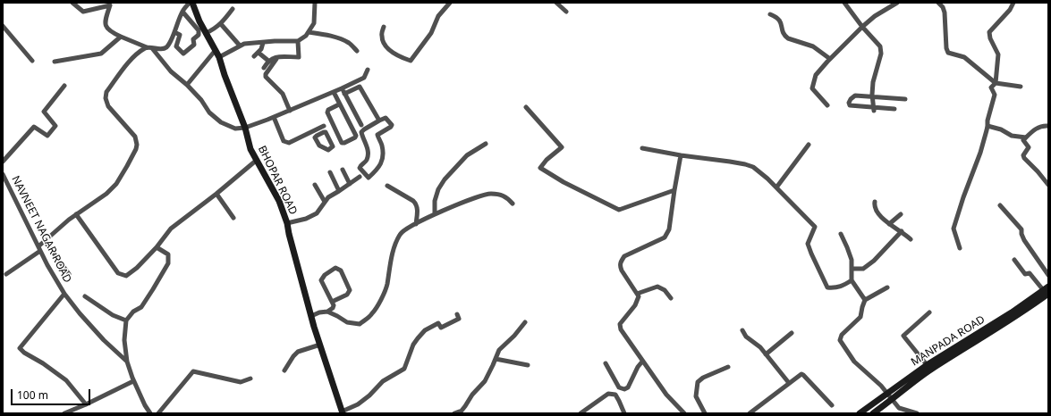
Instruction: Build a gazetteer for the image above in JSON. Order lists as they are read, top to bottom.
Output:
{
  "streets": {
    "street": ["BHOPAR ROAD", "NAVNEET NAGAR ROAD", "MANPADA ROAD"]
  },
  "scale_bar": "100 m"
}
